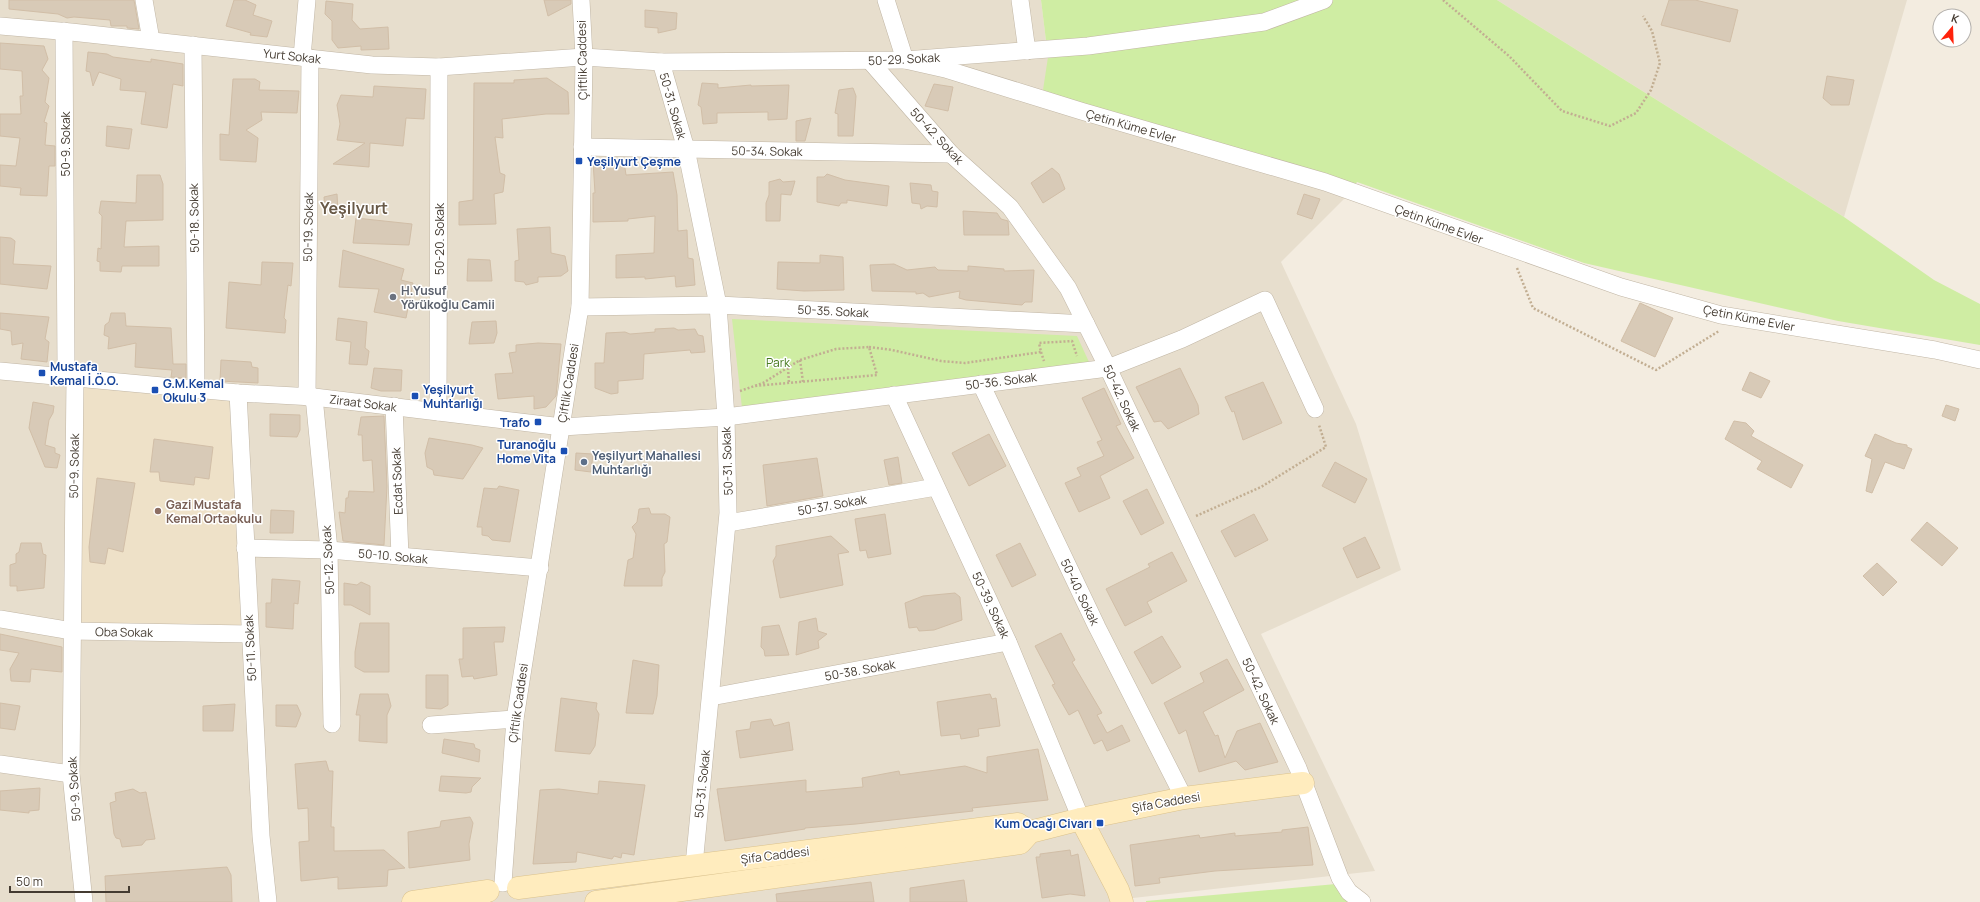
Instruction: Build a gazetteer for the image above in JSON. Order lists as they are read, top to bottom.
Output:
{
  "streets": {
    "street": [
      "Yurt Sokak",
      "50-29. Sokak",
      "Çiftlik Caddesi",
      "50-31. Sokak",
      "Çetin Küme Evler",
      "50-42. Sokak",
      "50-9. Sokak",
      "50-34. Sokak",
      "50-18. Sokak",
      "50-19. Sokak",
      "50-20. Sokak",
      "50-35. Sokak",
      "50-36. Sokak",
      "Ziraat Sokak",
      "Ecdat Sokak",
      "50-37. Sokak",
      "50-10. Sokak",
      "50-12. Sokak",
      "50-40. Sokak",
      "50-39. Sokak",
      "Oba Sokak",
      "50-11. Sokak",
      "50-38. Sokak",
      "Şifa Caddesi"
    ]
  },
  "crossings": [
    ["Yurt Sokak", "50-29. Sokak"],
    ["Yurt Sokak", "Çiftlik Caddesi"],
    ["Yurt Sokak", "50-9. Sokak"],
    ["Yurt Sokak", "50-18. Sokak"],
    ["Yurt Sokak", "50-19. Sokak"],
    ["Yurt Sokak", "50-20. Sokak"],
    ["50-29. Sokak", "Çiftlik Caddesi"],
    ["50-29. Sokak", "50-31. Sokak"],
    ["50-29. Sokak", "Çetin Küme Evler"],
    ["50-29. Sokak", "50-42. Sokak"],
    ["Çiftlik Caddesi", "50-34. Sokak"],
    ["Çiftlik Caddesi", "50-35. Sokak"],
    ["Çiftlik Caddesi", "Ziraat Sokak"],
    ["Çiftlik Caddesi", "50-10. Sokak"],
    ["Çiftlik Caddesi", "Şifa Caddesi"],
    ["50-31. Sokak", "50-34. Sokak"],
    ["50-31. Sokak", "50-35. Sokak"],
    ["50-31. Sokak", "50-36. Sokak"],
    ["50-31. Sokak", "Ziraat Sokak"],
    ["50-31. Sokak", "50-37. Sokak"],
    ["50-31. Sokak", "50-38. Sokak"],
    ["50-31. Sokak", "Şifa Caddesi"],
    ["50-42. Sokak", "50-34. Sokak"],
    ["50-42. Sokak", "50-35. Sokak"],
    ["50-42. Sokak", "50-36. Sokak"],
    ["50-42. Sokak", "Şifa Caddesi"],
    ["50-9. Sokak", "Ziraat Sokak"],
    ["50-9. Sokak", "Oba Sokak"],
    ["50-18. Sokak", "Ziraat Sokak"],
    ["50-19. Sokak", "Ziraat Sokak"],
    ["50-19. Sokak", "50-12. Sokak"],
    ["50-20. Sokak", "Ziraat Sokak"],
    ["50-36. Sokak", "Ziraat Sokak"],
    ["50-36. Sokak", "50-40. Sokak"],
    ["50-36. Sokak", "50-39. Sokak"],
    ["Ziraat Sokak", "Ecdat Sokak"],
    ["Ziraat Sokak", "50-12. Sokak"],
    ["Ziraat Sokak", "50-11. Sokak"],
    ["Ecdat Sokak", "50-10. Sokak"],
    ["50-37. Sokak", "50-39. Sokak"],
    ["50-10. Sokak", "50-12. Sokak"],
    ["50-10. Sokak", "50-11. Sokak"],
    ["50-40. Sokak", "Şifa Caddesi"],
    ["50-39. Sokak", "50-38. Sokak"],
    ["50-39. Sokak", "Şifa Caddesi"],
    ["Oba Sokak", "50-11. Sokak"]
  ],
  "districts": ["Yeşilyurt"],
  "parks": ["Park"],
  "places": {
    "transit": [
      "Yeşilyurt Çeşme",
      "Mustafa Kemal İ.Ö.O.",
      "G.M.Kemal Okulu 3",
      "Yeşilyurt Muhtarlığı",
      "Trafo",
      "Turanoğlu Home Vita",
      "Kum Ocağı Civarı"
    ],
    "other": ["H.Yusuf Yörükoğlu Camii", "Yeşilyurt Mahallesi Muhtarlığı", "Gazi Mustafa Kemal Ortaokulu"]
  },
  "scale_bar": "50 m",
  "north": "top"
}
